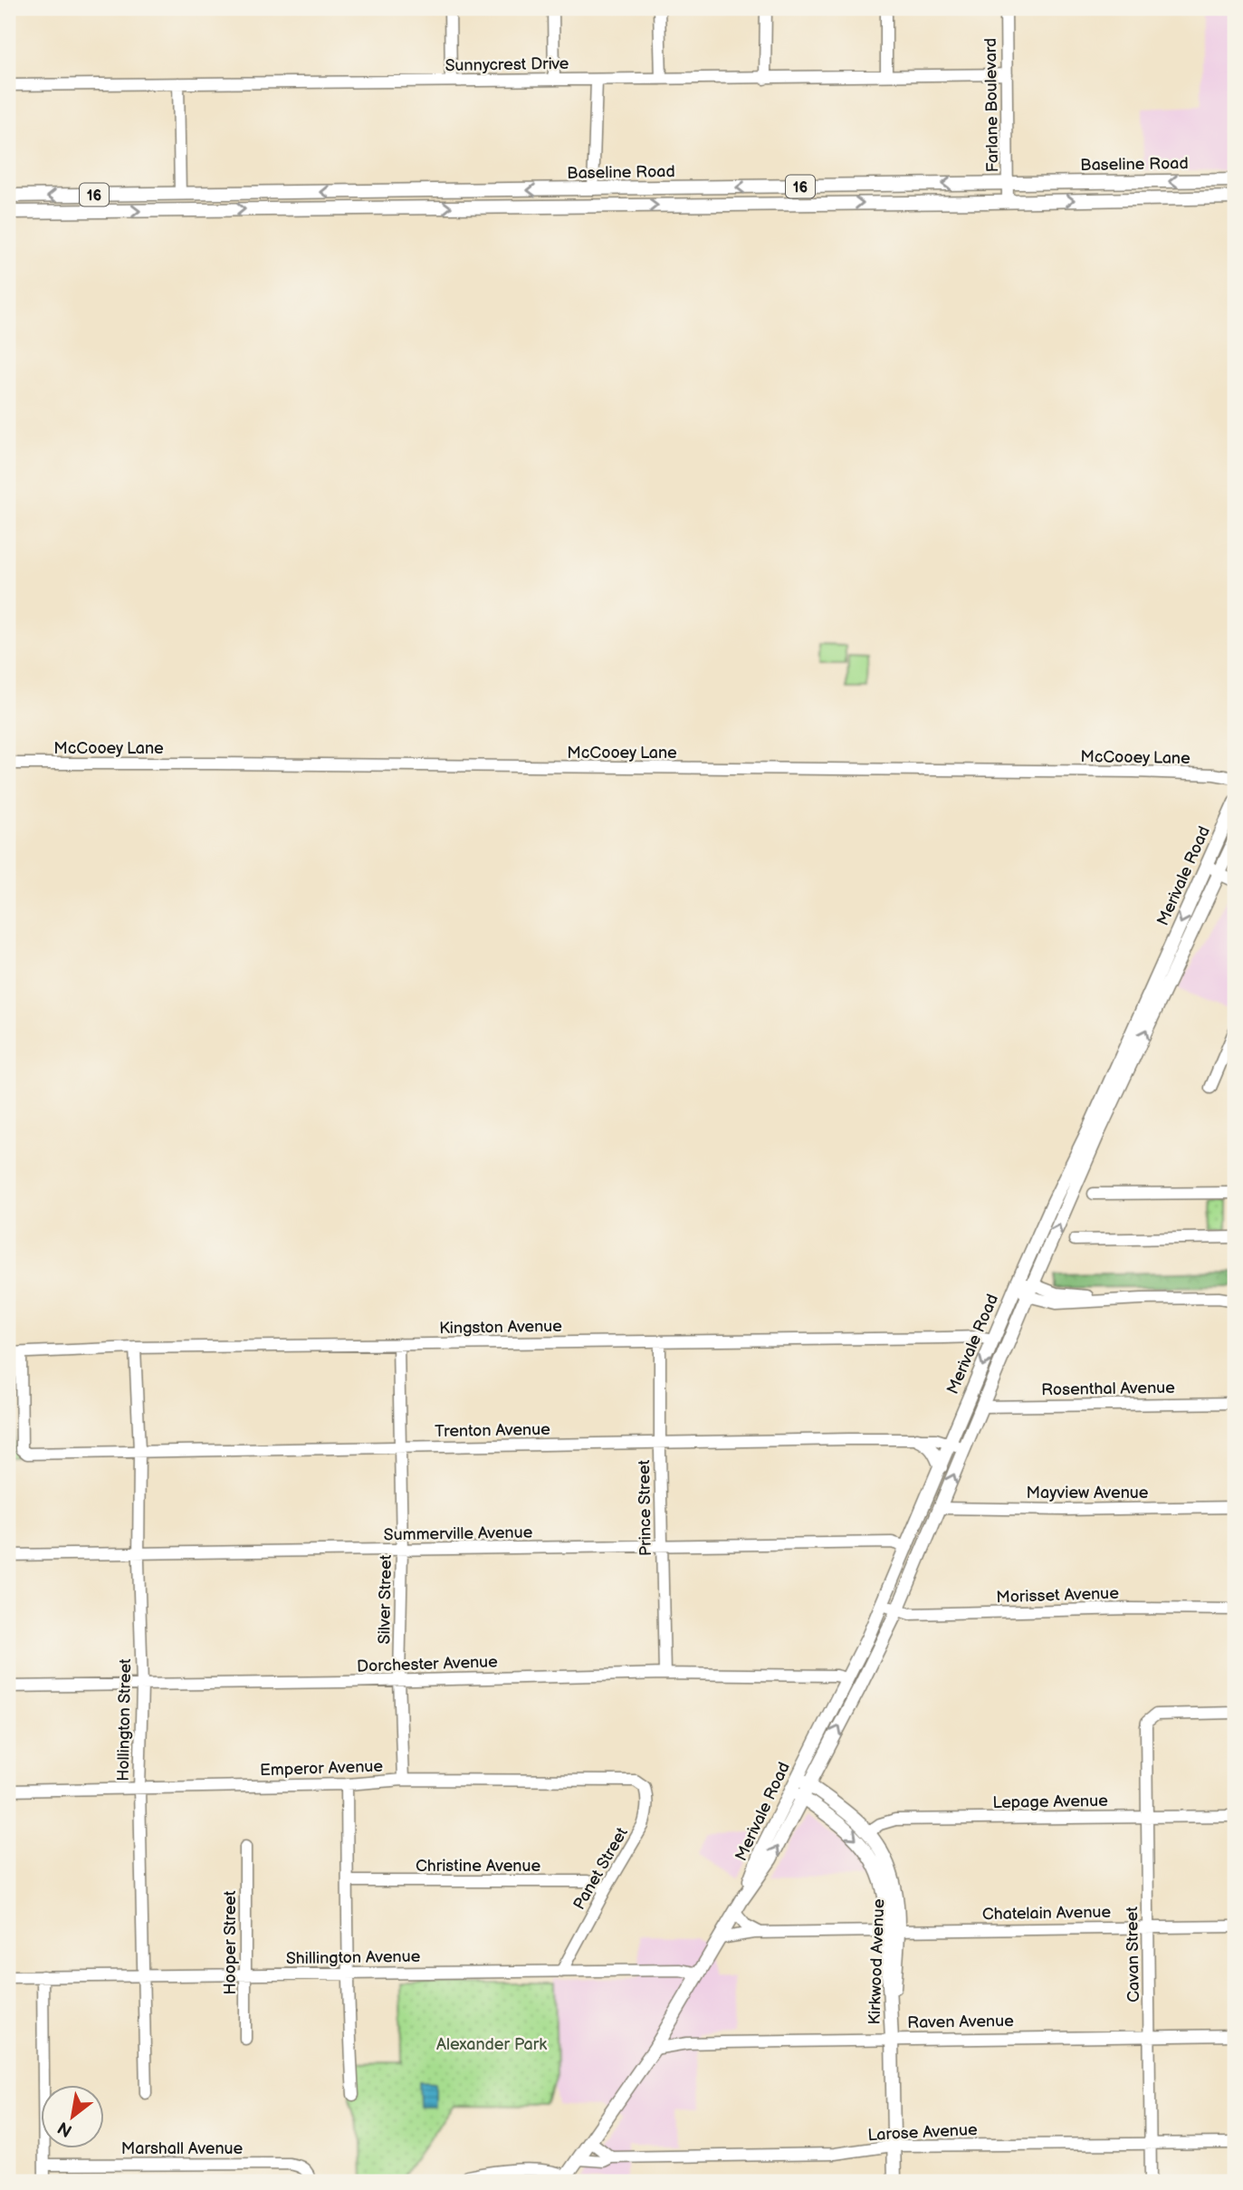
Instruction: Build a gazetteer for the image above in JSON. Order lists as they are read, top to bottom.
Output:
{
  "streets": {
    "main road": [
      "Baseline Road",
      "16",
      "Merivale Road",
      "Kirkwood Avenue"
    ],
    "street": [
      "Sunnycrest Drive",
      "Farlane Boulevard",
      "McCooey Lane",
      "Kingston Avenue",
      "Rosenthal Avenue",
      "Trenton Avenue",
      "Mayview Avenue",
      "Prince Street",
      "Summerville Avenue",
      "Morisset Avenue",
      "Silver Street",
      "Dorchester Avenue",
      "Hollington Street",
      "Emperor Avenue",
      "Lepage Avenue",
      "Christine Avenue",
      "Panet Street",
      "Chatelain Avenue",
      "Hooper Street",
      "Cavan Street",
      "Shillington Avenue",
      "Raven Avenue",
      "Larose Avenue",
      "Marshall Avenue"
    ]
  },
  "crossings": [
    ["Sunnycrest Drive", "Farlane Boulevard"],
    ["Farlane Boulevard", "Baseline Road"],
    ["Merivale Road", "Kingston Avenue"],
    ["Merivale Road", "Rosenthal Avenue"],
    ["Merivale Road", "Trenton Avenue"],
    ["Merivale Road", "Mayview Avenue"],
    ["Merivale Road", "Summerville Avenue"],
    ["Merivale Road", "Morisset Avenue"],
    ["Merivale Road", "Dorchester Avenue"],
    ["Merivale Road", "Chatelain Avenue"],
    ["Merivale Road", "Shillington Avenue"],
    ["Merivale Road", "Kirkwood Avenue"],
    ["Merivale Road", "Raven Avenue"],
    ["Merivale Road", "Larose Avenue"],
    ["Kingston Avenue", "Trenton Avenue"],
    ["Kingston Avenue", "Prince Street"],
    ["Kingston Avenue", "Silver Street"],
    ["Kingston Avenue", "Hollington Street"],
    ["Trenton Avenue", "Prince Street"],
    ["Trenton Avenue", "Silver Street"],
    ["Trenton Avenue", "Hollington Street"],
    ["Prince Street", "Summerville Avenue"],
    ["Prince Street", "Dorchester Avenue"],
    ["Summerville Avenue", "Silver Street"],
    ["Summerville Avenue", "Hollington Street"],
    ["Silver Street", "Dorchester Avenue"],
    ["Silver Street", "Emperor Avenue"],
    ["Dorchester Avenue", "Hollington Street"],
    ["Hollington Street", "Emperor Avenue"],
    ["Hollington Street", "Shillington Avenue"],
    ["Emperor Avenue", "Panet Street"],
    ["Lepage Avenue", "Cavan Street"],
    ["Lepage Avenue", "Kirkwood Avenue"],
    ["Christine Avenue", "Panet Street"],
    ["Panet Street", "Shillington Avenue"],
    ["Chatelain Avenue", "Cavan Street"],
    ["Chatelain Avenue", "Kirkwood Avenue"],
    ["Hooper Street", "Shillington Avenue"],
    ["Cavan Street", "Raven Avenue"],
    ["Cavan Street", "Larose Avenue"],
    ["Kirkwood Avenue", "Raven Avenue"],
    ["Kirkwood Avenue", "Larose Avenue"]
  ],
  "parks": ["Alexander Park"],
  "north": "bottom left"
}
